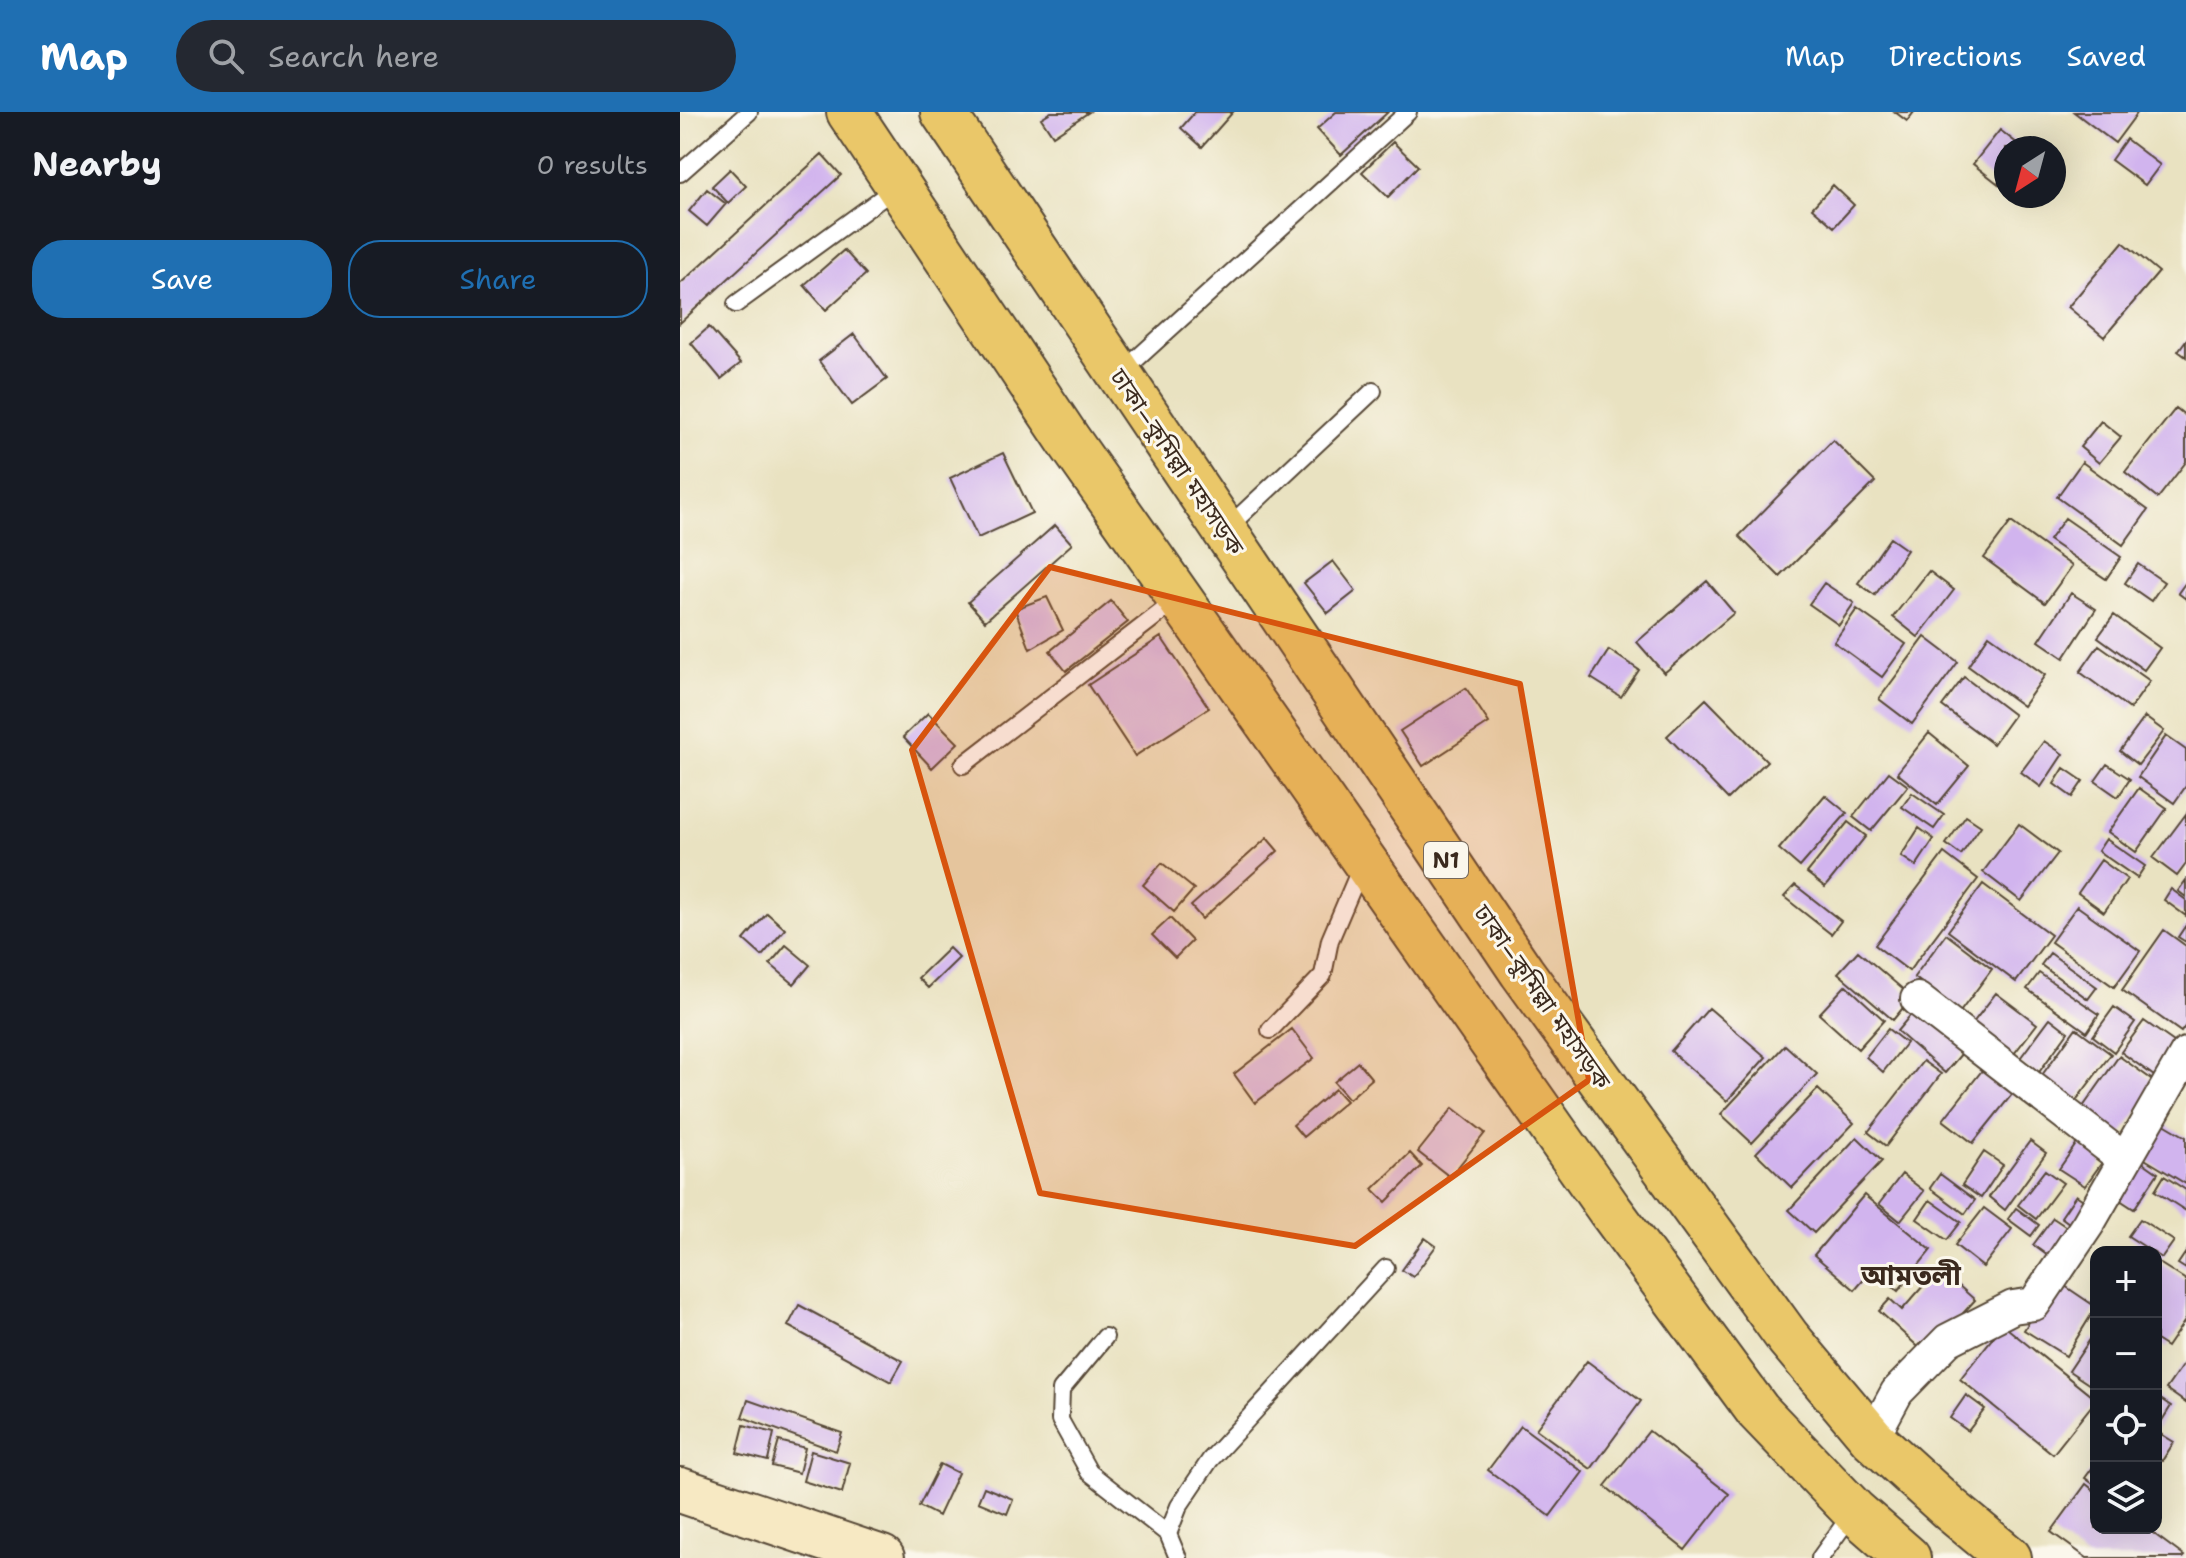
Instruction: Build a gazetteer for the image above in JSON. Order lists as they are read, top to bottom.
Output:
{
  "streets": {
    "highway": ["ঢাকা–কুমিল্লা মহাসড়ক", "N1"]
  },
  "districts": ["আমতলী"],
  "north": "bottom left",
  "page": {
    "header": "Map",
    "search": "Search here",
    "nav": ["Map", "Directions", "Saved"],
    "heading": ["Nearby", "0 results"],
    "buttons": ["Save", "Share"],
    "map_buttons": ["+", "−"]
  }
}
